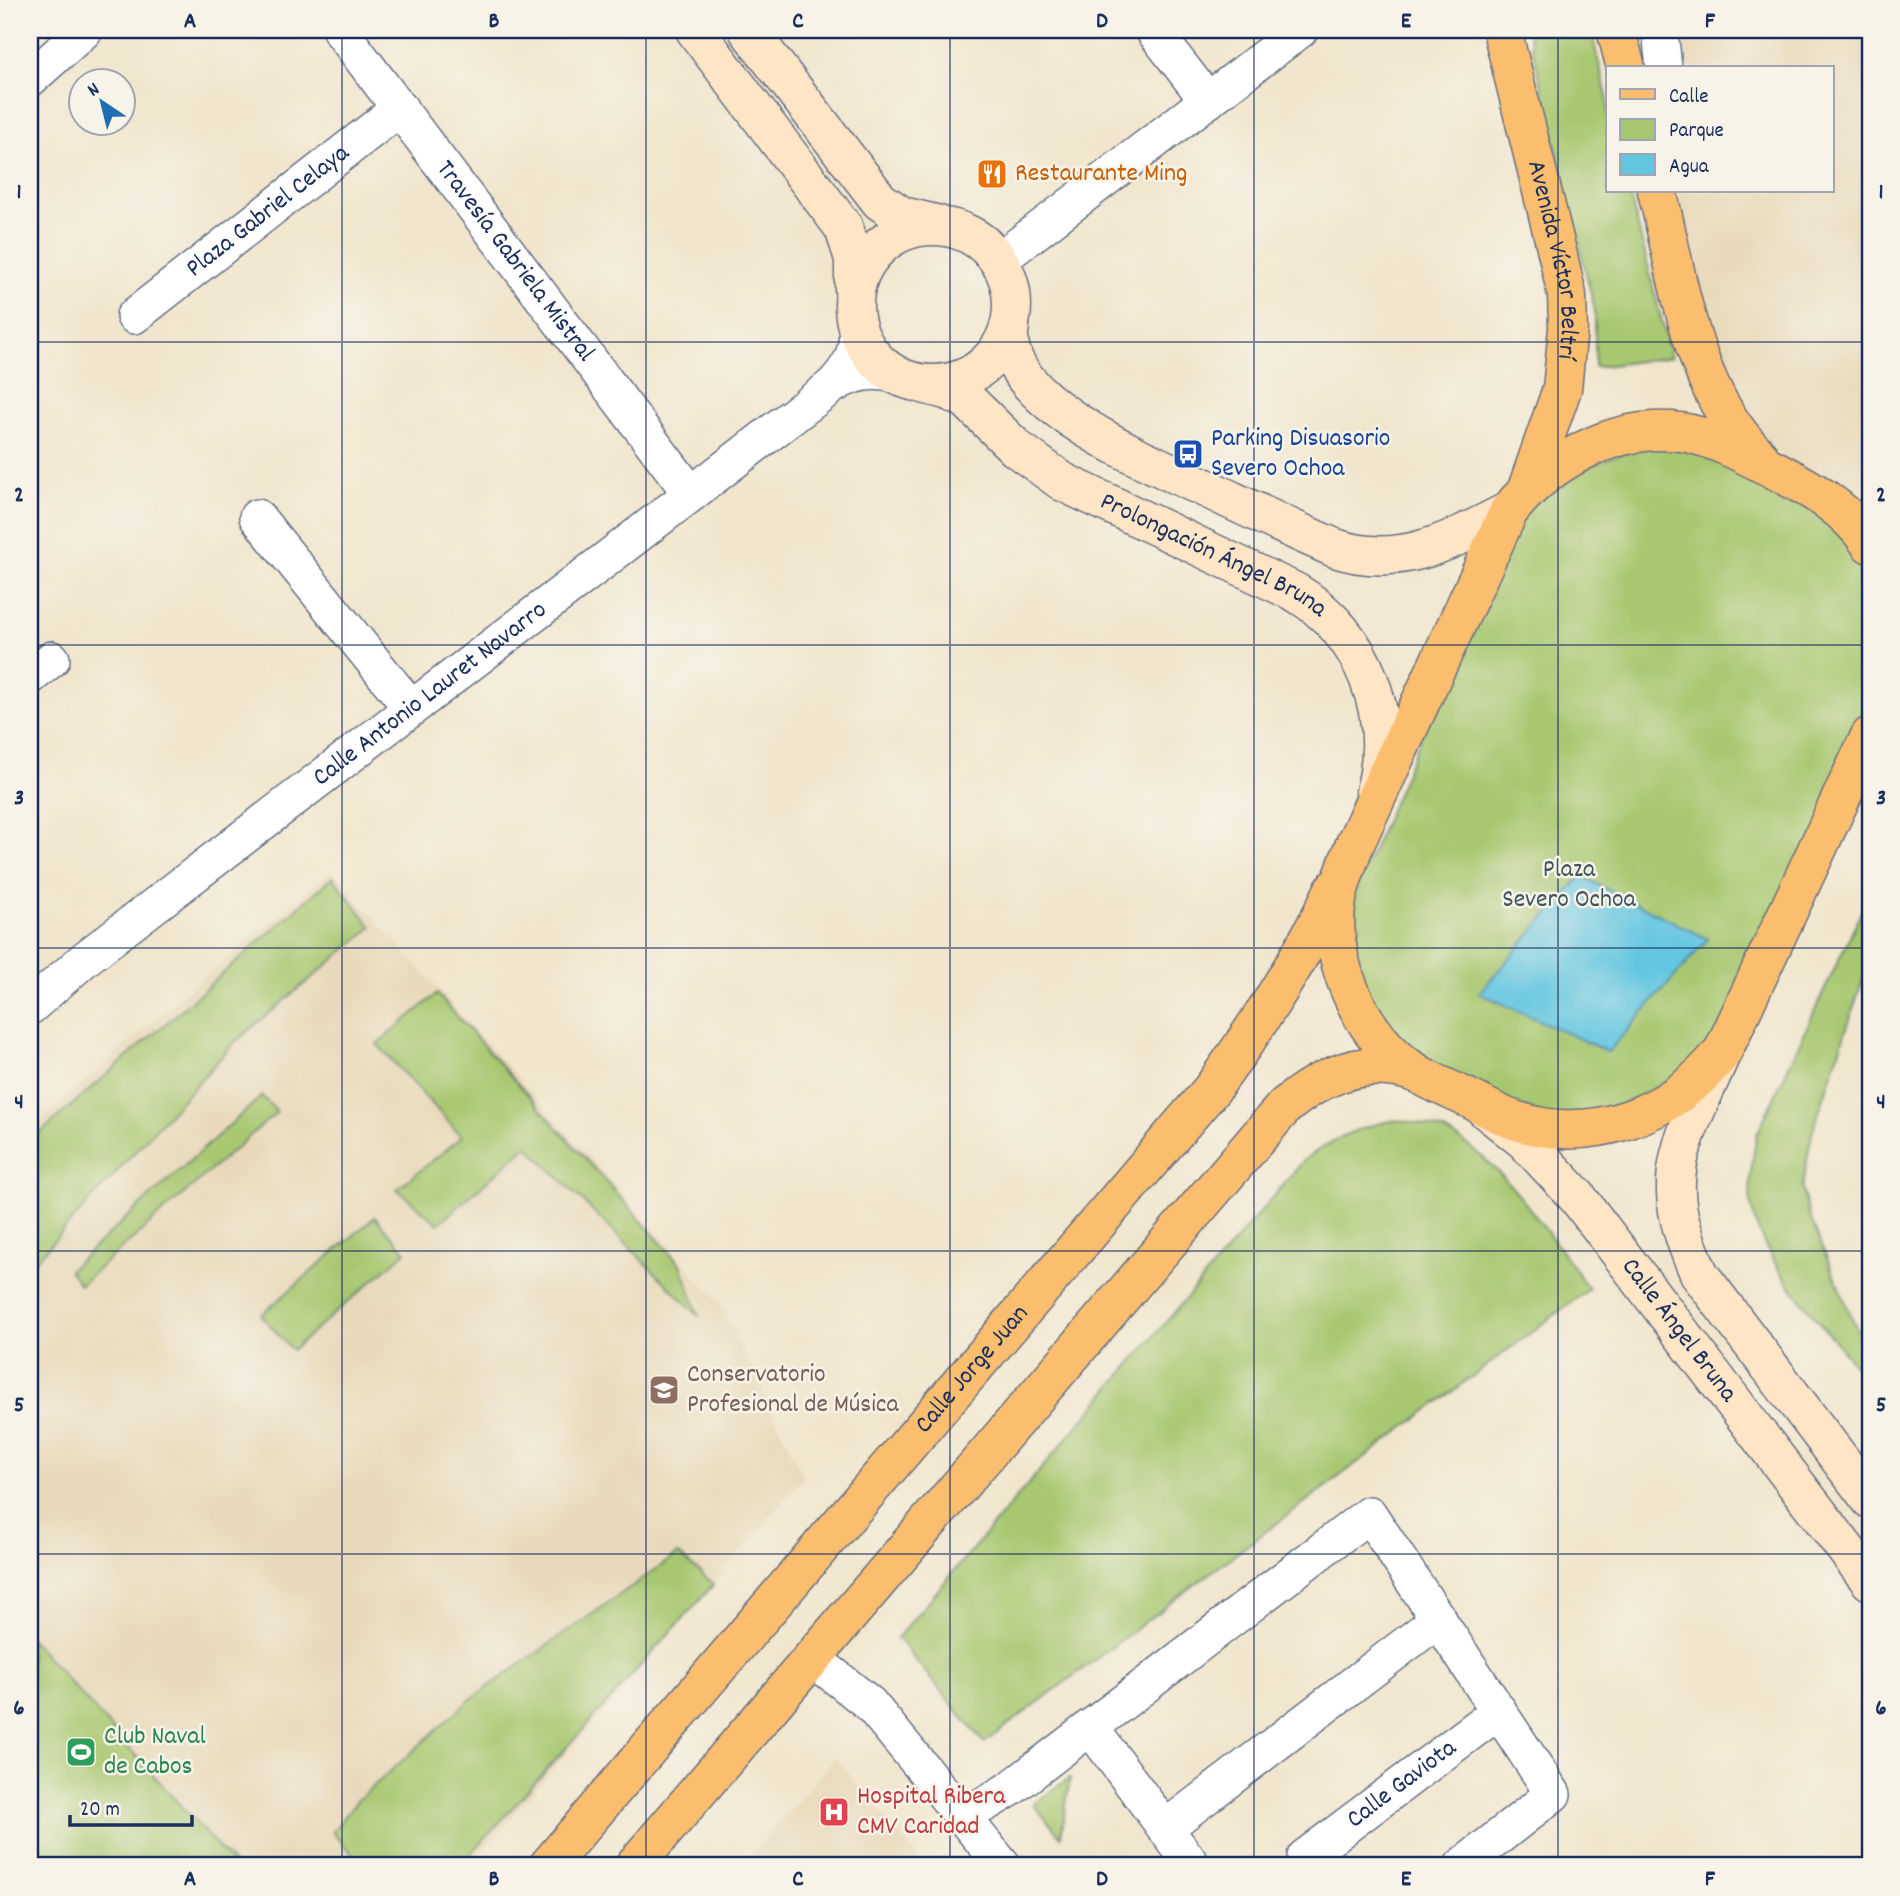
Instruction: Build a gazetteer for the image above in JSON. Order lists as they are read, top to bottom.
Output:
{
  "streets": {
    "main road": ["Avenida Víctor Beltrí", "Calle Jorge Juan"],
    "street": [
      "Plaza Gabriel Celaya",
      "Travesía Gabriela Mistral",
      "Prolongación Ángel Bruna",
      "Calle Antonio Lauret Navarro",
      "Calle Ángel Bruna",
      "Calle Gaviota"
    ]
  },
  "crossings": [
    ["Plaza Gabriel Celaya", "Travesía Gabriela Mistral"],
    ["Travesía Gabriela Mistral", "Calle Antonio Lauret Navarro"],
    ["Prolongación Ángel Bruna", "Calle Antonio Lauret Navarro"],
    ["Prolongación Ángel Bruna", "Calle Jorge Juan"]
  ],
  "parks": ["Plaza Severo Ochoa"],
  "places": {
    "restaurant": ["Restaurante Ming"],
    "bus stop": ["Parking Disuasorio Severo Ochoa"],
    "school or university": ["Conservatorio Profesional de Música"],
    "sports": ["Club Naval de Cabos"],
    "hospital": ["Hospital Ribera CMV Caridad"]
  },
  "legend": ["Calle", "Parque", "Agua"],
  "scale_bar": "20 m",
  "north": "top left",
  "grid": {
    "columns": [
      "A",
      "B",
      "C",
      "D",
      "E",
      "F"
    ],
    "rows": [
      "1",
      "2",
      "3",
      "4",
      "5",
      "6"
    ]
  }
}
